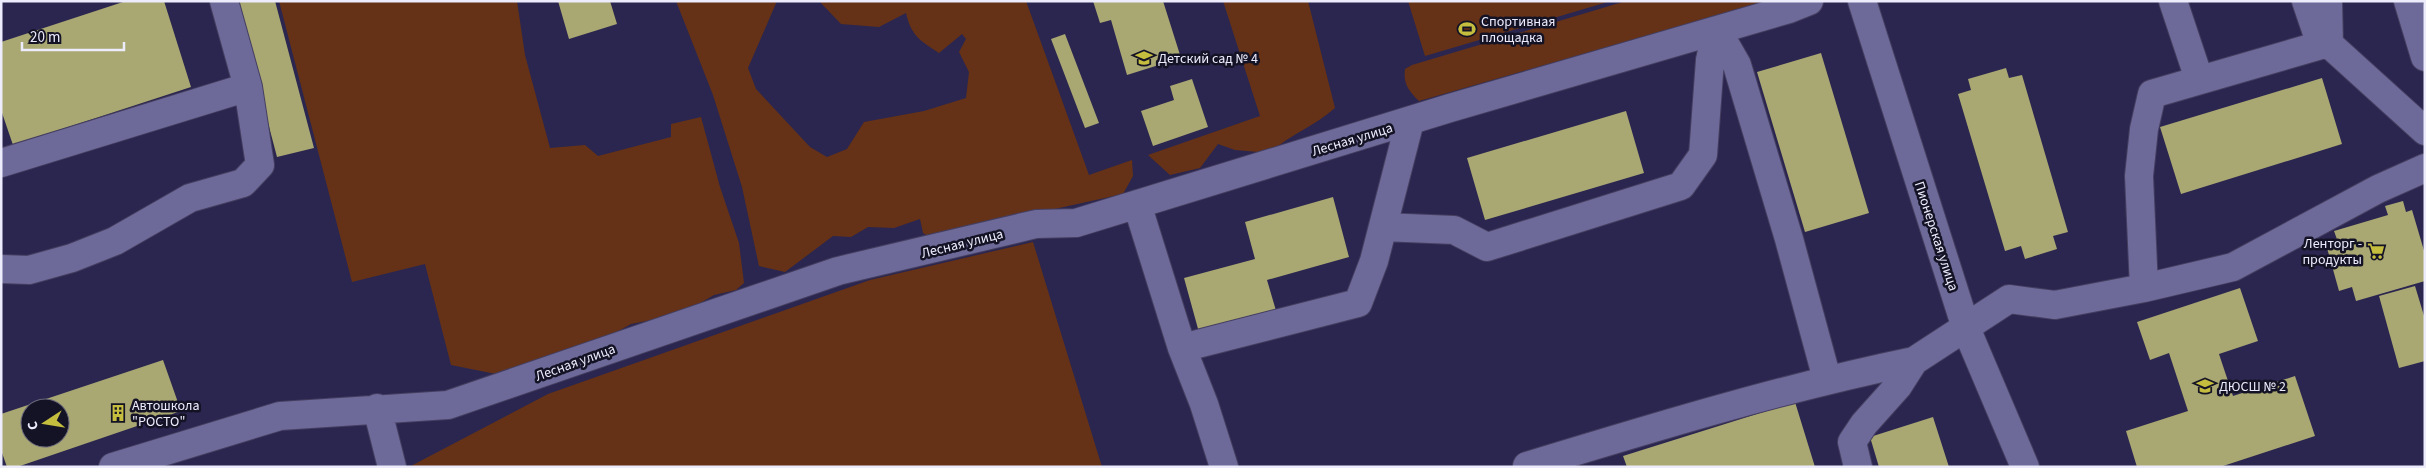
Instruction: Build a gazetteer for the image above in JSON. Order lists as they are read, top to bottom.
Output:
{
  "streets": {
    "street": ["Лесная улица", "Пионерская улица"]
  },
  "places": {
    "sports": ["Спортивная площадка"],
    "school or university": ["Детский сад № 4", "ДЮСШ № 2"],
    "supermarket": ["Ленторг - продукты"],
    "building": ["Автошкола \"РОСТО\""]
  },
  "scale_bar": "20 m",
  "north": "left"
}
